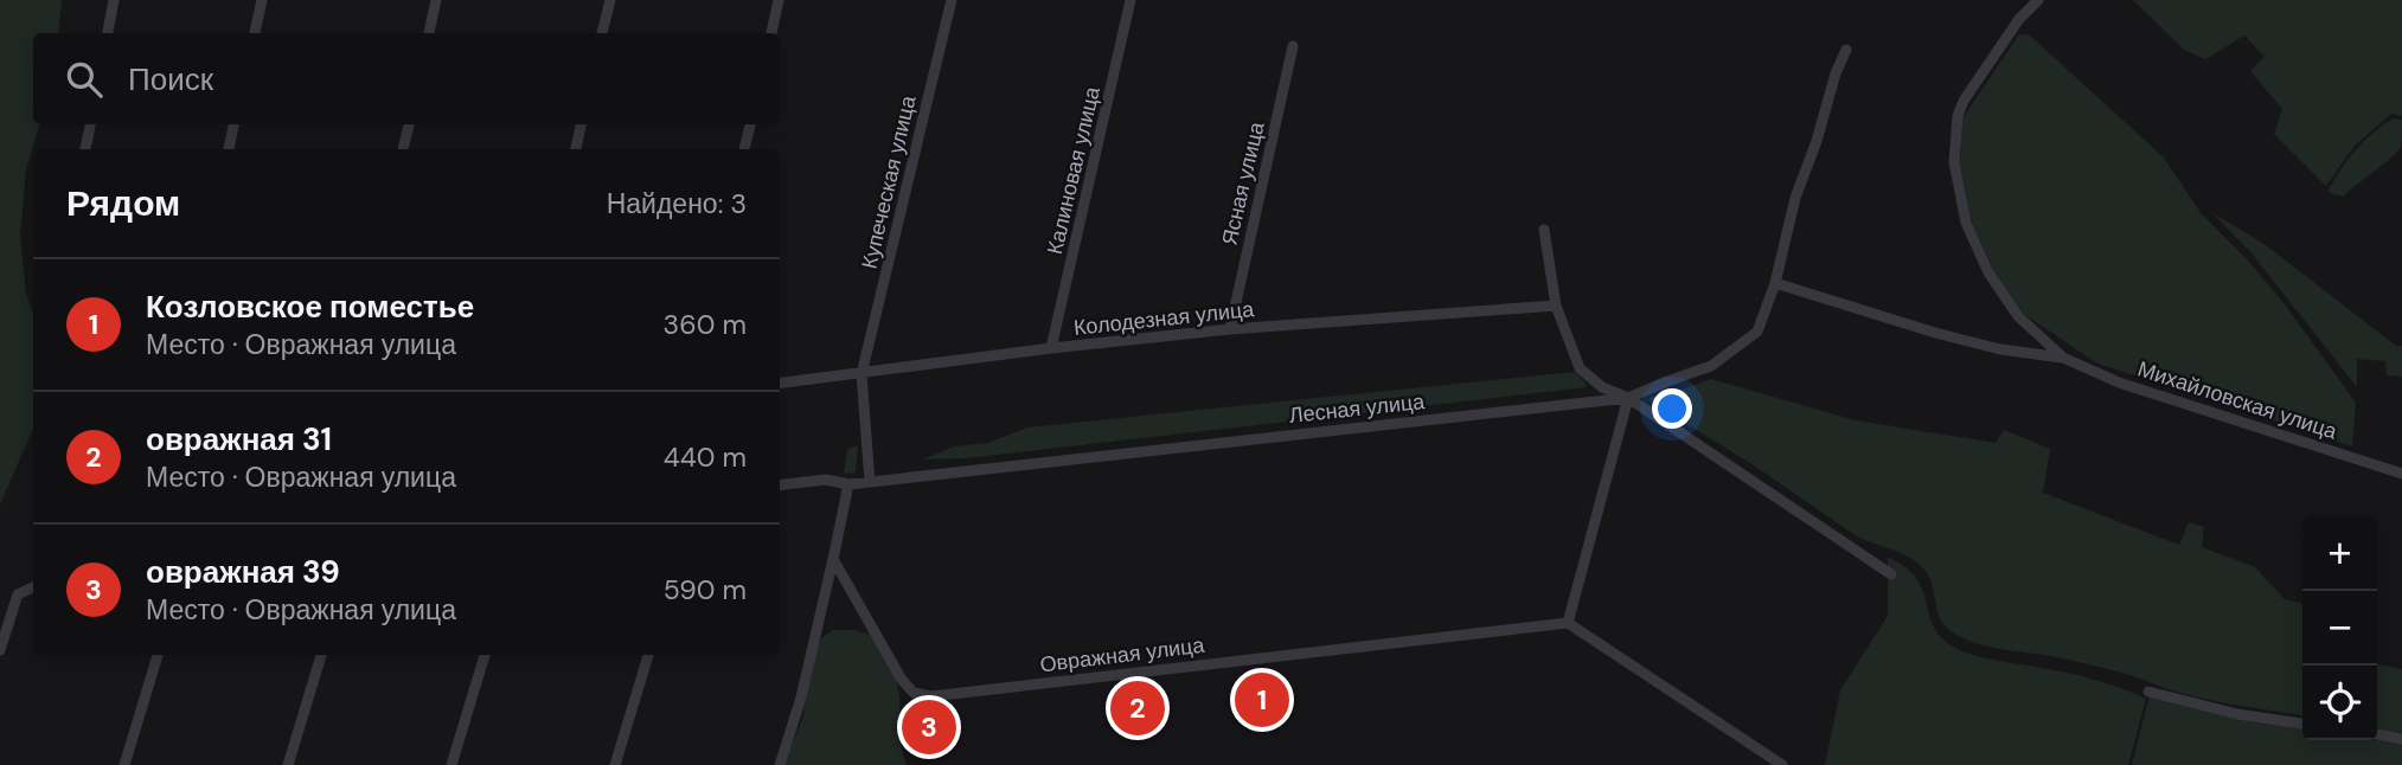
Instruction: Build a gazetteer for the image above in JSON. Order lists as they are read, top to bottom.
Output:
{
  "streets": {
    "street": [
      "Калиновая улица",
      "Купеческая улица",
      "Ясная улица",
      "Колодезная улица",
      "Михайловская улица",
      "Лесная улица",
      "Овражная улица"
    ]
  },
  "crossings": [
    ["Калиновая улица", "Колодезная улица"],
    ["Купеческая улица", "Колодезная улица"],
    ["Купеческая улица", "Лесная улица"],
    ["Ясная улица", "Колодезная улица"]
  ],
  "page": {
    "search": "Поиск",
    "heading": ["Рядом", "Найдено: 3"],
    "list": [
      {
        "mark": "1",
        "name": "Козловское поместье",
        "note": "Место · Овражная улица",
        "value": "360 m"
      },
      {
        "mark": "2",
        "name": "овражная 31",
        "note": "Место · Овражная улица",
        "value": "440 m"
      },
      {
        "mark": "3",
        "name": "овражная 39",
        "note": "Место · Овражная улица",
        "value": "590 m"
      }
    ],
    "map_buttons": ["+", "−"],
    "pins": ["1", "2", "3"]
  }
}
